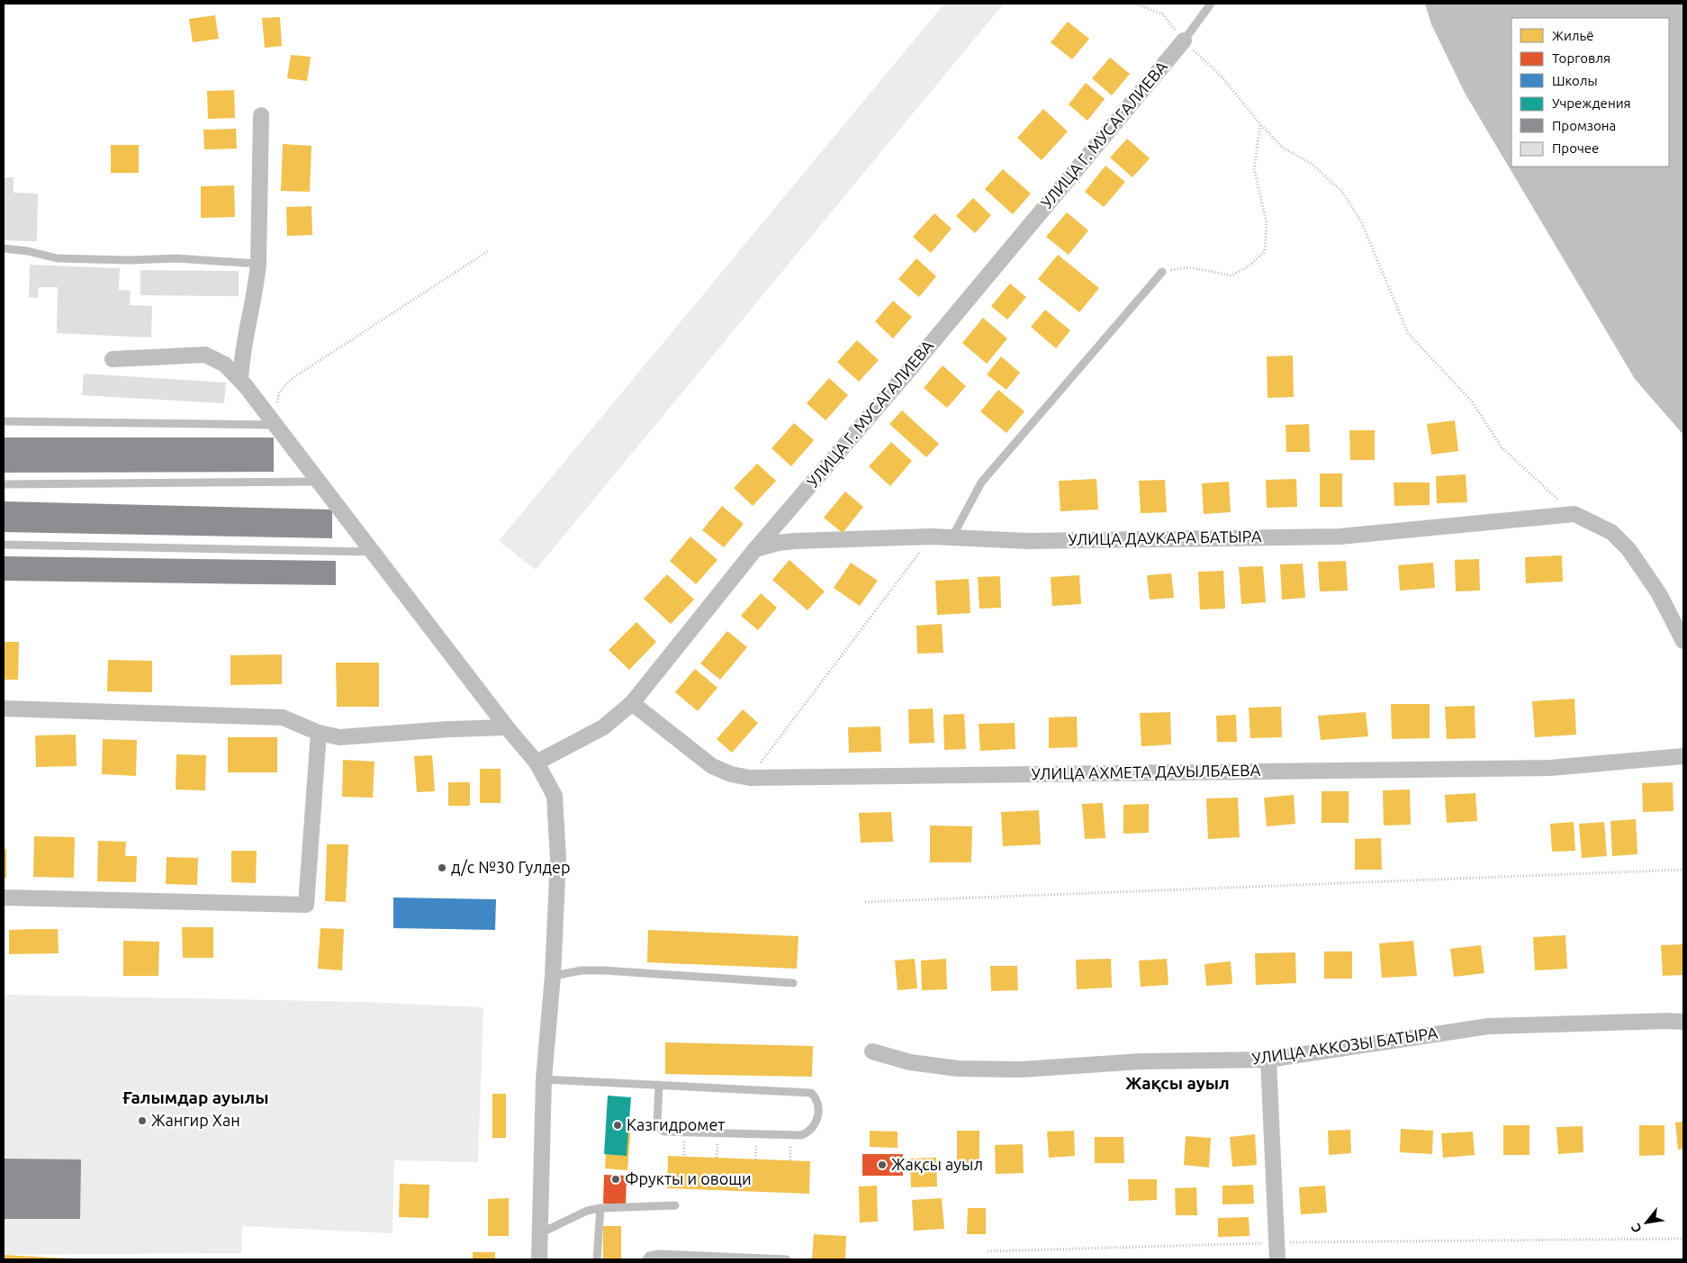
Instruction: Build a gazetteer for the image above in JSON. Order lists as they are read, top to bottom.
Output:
{
  "streets": {
    "street": [
      "УЛИЦА Г. МУСАГАЛИЕВА",
      "УЛИЦА ДАУКАРА БАТЫРА",
      "УЛИЦА АХМЕТА ДАУЫЛБАЕВА",
      "УЛИЦА АККОЗЫ БАТЫРА"
    ]
  },
  "crossings": [
    ["УЛИЦА Г. МУСАГАЛИЕВА", "УЛИЦА ДАУКАРА БАТЫРА"],
    ["УЛИЦА Г. МУСАГАЛИЕВА", "УЛИЦА АХМЕТА ДАУЫЛБАЕВА"]
  ],
  "districts": ["Жақсы ауыл", "Ғалымдар ауылы"],
  "places": [
    "д/с №30 Гулдер",
    "Жангир Хан",
    "Казгидромет",
    "Жақсы ауыл",
    "Фрукты и овощи"
  ],
  "legend": [
    "Жильё",
    "Торговля",
    "Школы",
    "Учреждения",
    "Промзона",
    "Прочее"
  ],
  "north": "bottom left"
}
